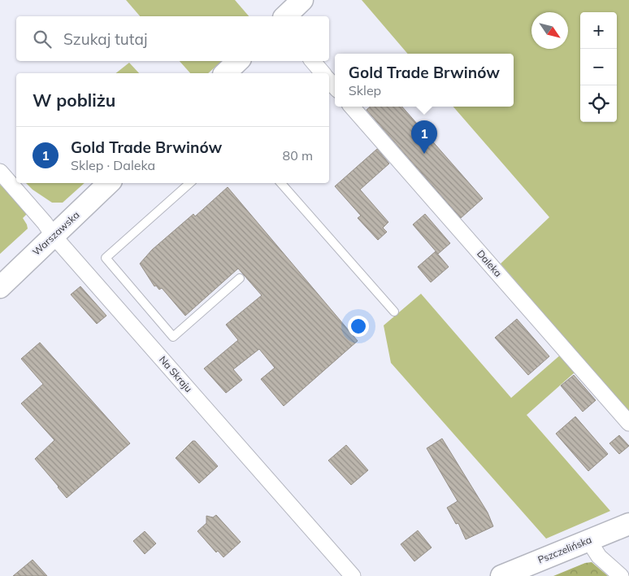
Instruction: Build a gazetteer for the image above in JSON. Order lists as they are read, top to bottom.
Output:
{
  "streets": {
    "main road": ["Warszawska", "Pszczelińska"],
    "street": ["Daleka", "Na Skraju"]
  },
  "crossings": [
    ["Warszawska", "Na Skraju"]
  ],
  "north": "bottom right",
  "page": {
    "map_buttons": ["+", "−"],
    "search": "Szukaj tutaj",
    "popup": ["Gold Trade Brwinów", "Sklep"],
    "heading": "W pobliżu",
    "pins": "1",
    "list": [
      {
        "mark": "1",
        "name": "Gold Trade Brwinów",
        "note": "Sklep · Daleka",
        "value": "80 m"
      }
    ]
  }
}
